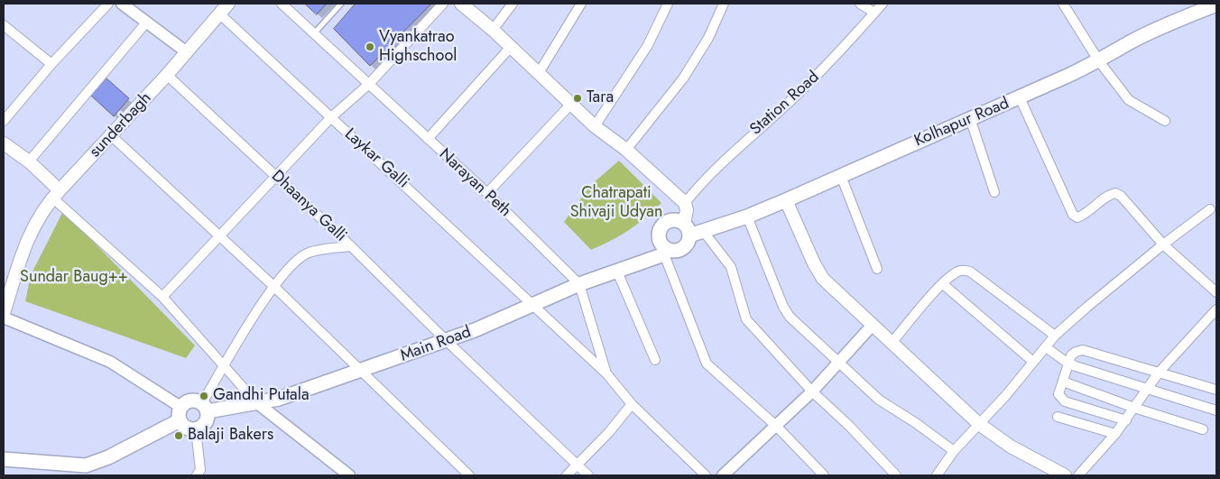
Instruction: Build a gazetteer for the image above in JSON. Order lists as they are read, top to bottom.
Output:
{
  "streets": {
    "main road": ["Kolhapur Road", "sunderbagh", "Main Road"],
    "street": [
      "Station Road",
      "Laykar Galli",
      "Narayan Peth",
      "Dhaanya Galli"
    ]
  },
  "crossings": [
    ["Kolhapur Road", "Main Road"],
    ["sunderbagh", "Laykar Galli"],
    ["sunderbagh", "Dhaanya Galli"],
    ["Laykar Galli", "Main Road"],
    ["Narayan Peth", "Main Road"],
    ["Dhaanya Galli", "Main Road"]
  ],
  "parks": ["Chatrapati Shivaji Udyan", "Sundar Baug++"],
  "places": [
    "Vyankatrao Highschool",
    "Tara",
    "Gandhi Putala",
    "Balaji Bakers"
  ]
}
